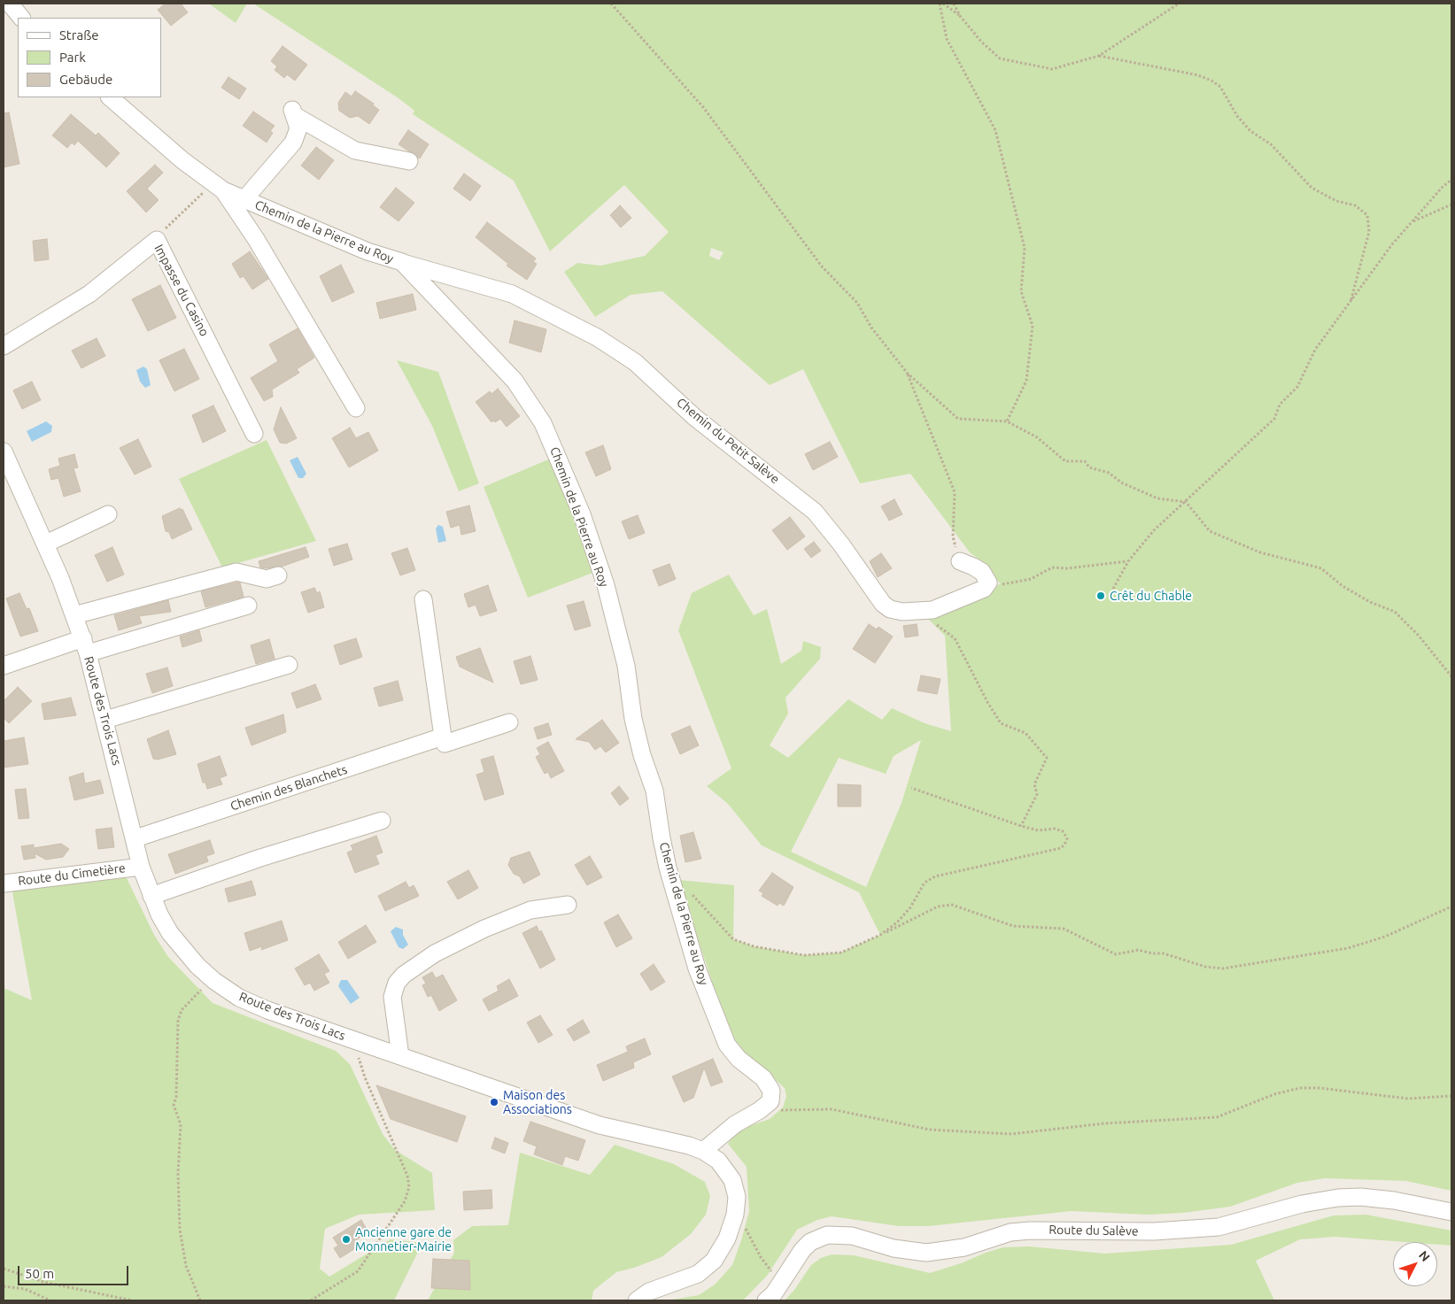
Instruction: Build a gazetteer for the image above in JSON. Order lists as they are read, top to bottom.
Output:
{
  "streets": {
    "street": [
      "Chemin de la Pierre au Roy",
      "Impasse du Casino",
      "Chemin du Petit Salève",
      "Route des Trois Lacs",
      "Chemin des Blanchets",
      "Route du Cimetière",
      "Route du Salève"
    ]
  },
  "crossings": [
    ["Chemin de la Pierre au Roy", "Chemin du Petit Salève"],
    ["Chemin de la Pierre au Roy", "Route des Trois Lacs"],
    ["Route des Trois Lacs", "Chemin des Blanchets"],
    ["Route des Trois Lacs", "Route du Cimetière"]
  ],
  "places": ["Crêt du Chable", "Maison des Associations", "Ancienne gare de Monnetier-Mairie"],
  "legend": ["Straße", "Park", "Gebäude"],
  "scale_bar": "50 m",
  "north": "top right"
}
